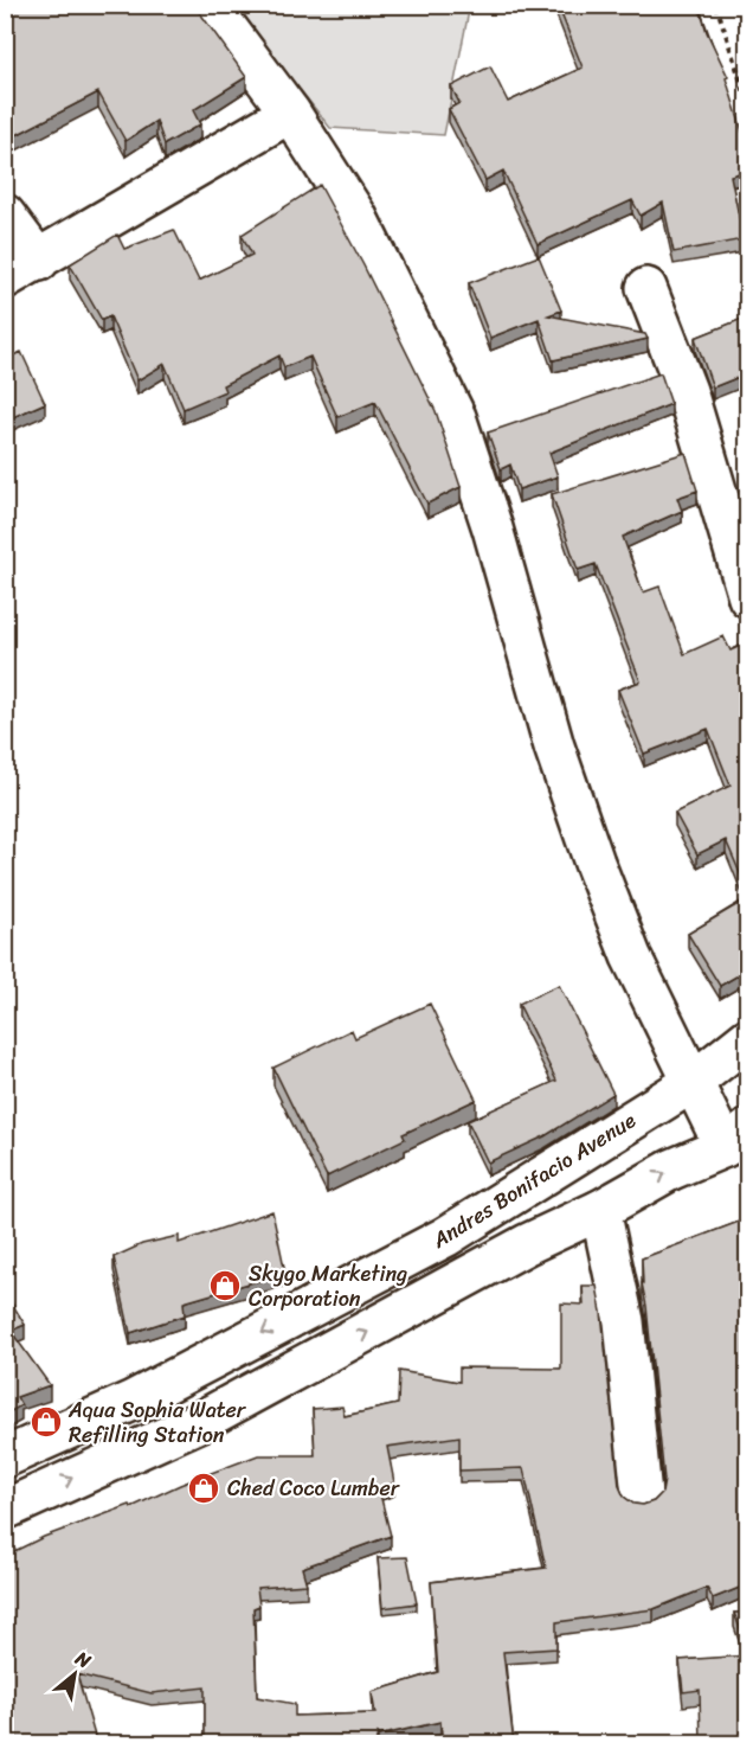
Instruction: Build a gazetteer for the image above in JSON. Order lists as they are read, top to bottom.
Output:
{
  "streets": {
    "main road": ["Andres Bonifacio Avenue"]
  },
  "places": {
    "shop": ["Skygo Marketing Corporation", "Aqua Sophia Water Refilling Station", "Ched Coco Lumber"]
  },
  "north": "top right"
}
